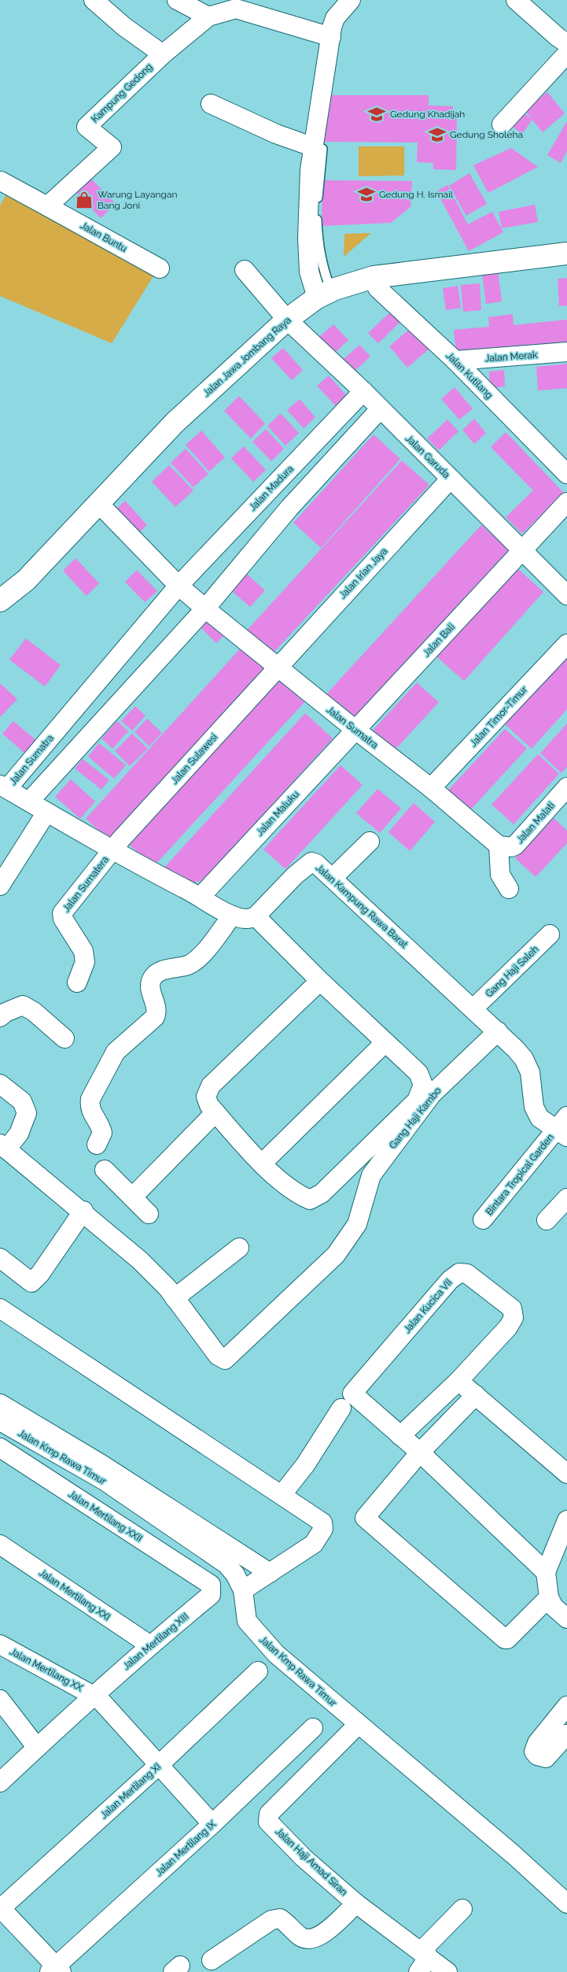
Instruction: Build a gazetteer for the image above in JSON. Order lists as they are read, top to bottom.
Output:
{
  "streets": {
    "main road": ["Jalan Jawa Jombang Raya"],
    "street": [
      "Kampung Gedong",
      "Jalan Buntu",
      "Jalan Merak",
      "Jalan Kutilang",
      "Jalan Garuda",
      "Jalan Madura",
      "Jalan Irian Jaya",
      "Jalan Bali",
      "Jalan Timor-Timur",
      "Jalan Sumatra",
      "Jalan Sulawesi",
      "Jalan Maluku",
      "Jalan Malati",
      "Jalan Sumatera",
      "Jalan Kampung Rawa Barat",
      "Gang Haji Saleh",
      "Gang Haji Kambo",
      "Bintara Tropical Garden",
      "Jalan Kucica VII",
      "Jalan Kmp Rawa Timur",
      "Jalan Mertilang XXII",
      "Jalan Mertilang XXI",
      "Jalan Mertilang XIII",
      "Jalan Mertilang XX",
      "Jalan Mertilang XI",
      "Jalan Mertilang IX",
      "Jalan Haji Amad Siran"
    ]
  },
  "crossings": [
    ["Kampung Gedong", "Jalan Buntu"],
    ["Jalan Jawa Jombang Raya", "Jalan Kutilang"],
    ["Jalan Jawa Jombang Raya", "Jalan Garuda"],
    ["Jalan Jawa Jombang Raya", "Jalan Sumatra"],
    ["Jalan Merak", "Jalan Kutilang"],
    ["Jalan Garuda", "Jalan Madura"],
    ["Jalan Garuda", "Jalan Irian Jaya"],
    ["Jalan Garuda", "Jalan Bali"],
    ["Jalan Madura", "Jalan Sumatra"],
    ["Jalan Irian Jaya", "Jalan Sumatra"],
    ["Jalan Irian Jaya", "Jalan Sulawesi"],
    ["Jalan Bali", "Jalan Sumatra"],
    ["Jalan Bali", "Jalan Maluku"],
    ["Jalan Timor-Timur", "Jalan Sumatra"],
    ["Jalan Sumatra", "Jalan Sulawesi"],
    ["Jalan Sumatra", "Jalan Maluku"],
    ["Jalan Sumatra", "Jalan Malati"],
    ["Jalan Sulawesi", "Jalan Sumatera"],
    ["Jalan Kampung Rawa Barat", "Gang Haji Saleh"],
    ["Jalan Kampung Rawa Barat", "Gang Haji Kambo"],
    ["Jalan Kampung Rawa Barat", "Bintara Tropical Garden"],
    ["Jalan Kmp Rawa Timur", "Jalan Haji Amad Siran"],
    ["Jalan Mertilang XXII", "Jalan Mertilang XIII"],
    ["Jalan Mertilang XXI", "Jalan Mertilang XIII"],
    ["Jalan Mertilang XIII", "Jalan Mertilang XX"]
  ],
  "places": {
    "school or university": ["Gedung Khadijah", "Gedung Sholeha", "Gedung H. Ismail"],
    "shop": ["Warung Layangan Bang Joni"]
  }
}
